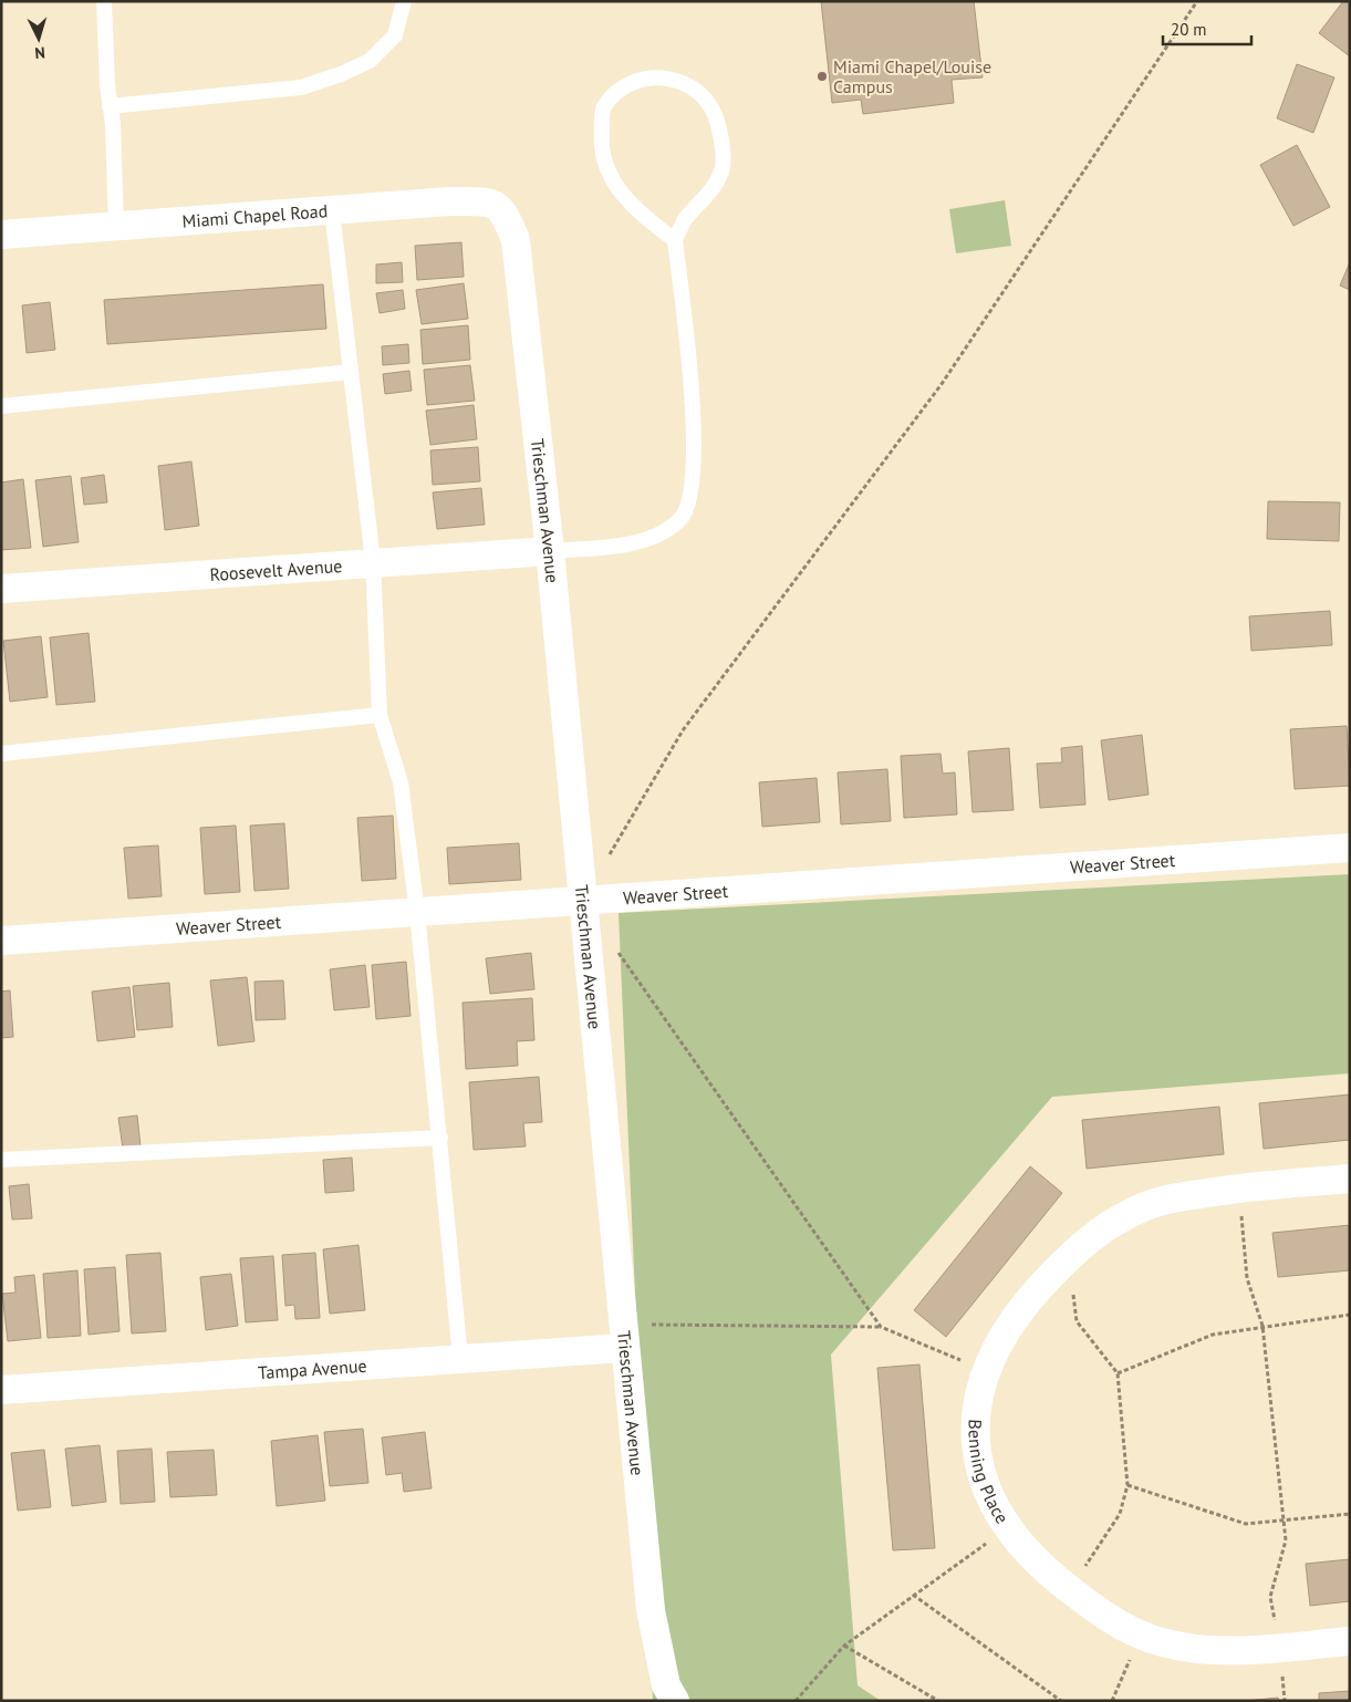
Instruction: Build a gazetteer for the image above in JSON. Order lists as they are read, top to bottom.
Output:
{
  "streets": {
    "street": [
      "Miami Chapel Road",
      "Trieschman Avenue",
      "Roosevelt Avenue",
      "Weaver Street",
      "Tampa Avenue",
      "Benning Place"
    ]
  },
  "crossings": [
    ["Miami Chapel Road", "Trieschman Avenue"],
    ["Trieschman Avenue", "Roosevelt Avenue"],
    ["Trieschman Avenue", "Weaver Street"],
    ["Trieschman Avenue", "Tampa Avenue"]
  ],
  "places": ["Miami Chapel/Louise Campus"],
  "scale_bar": "20 m",
  "north": "bottom"
}
